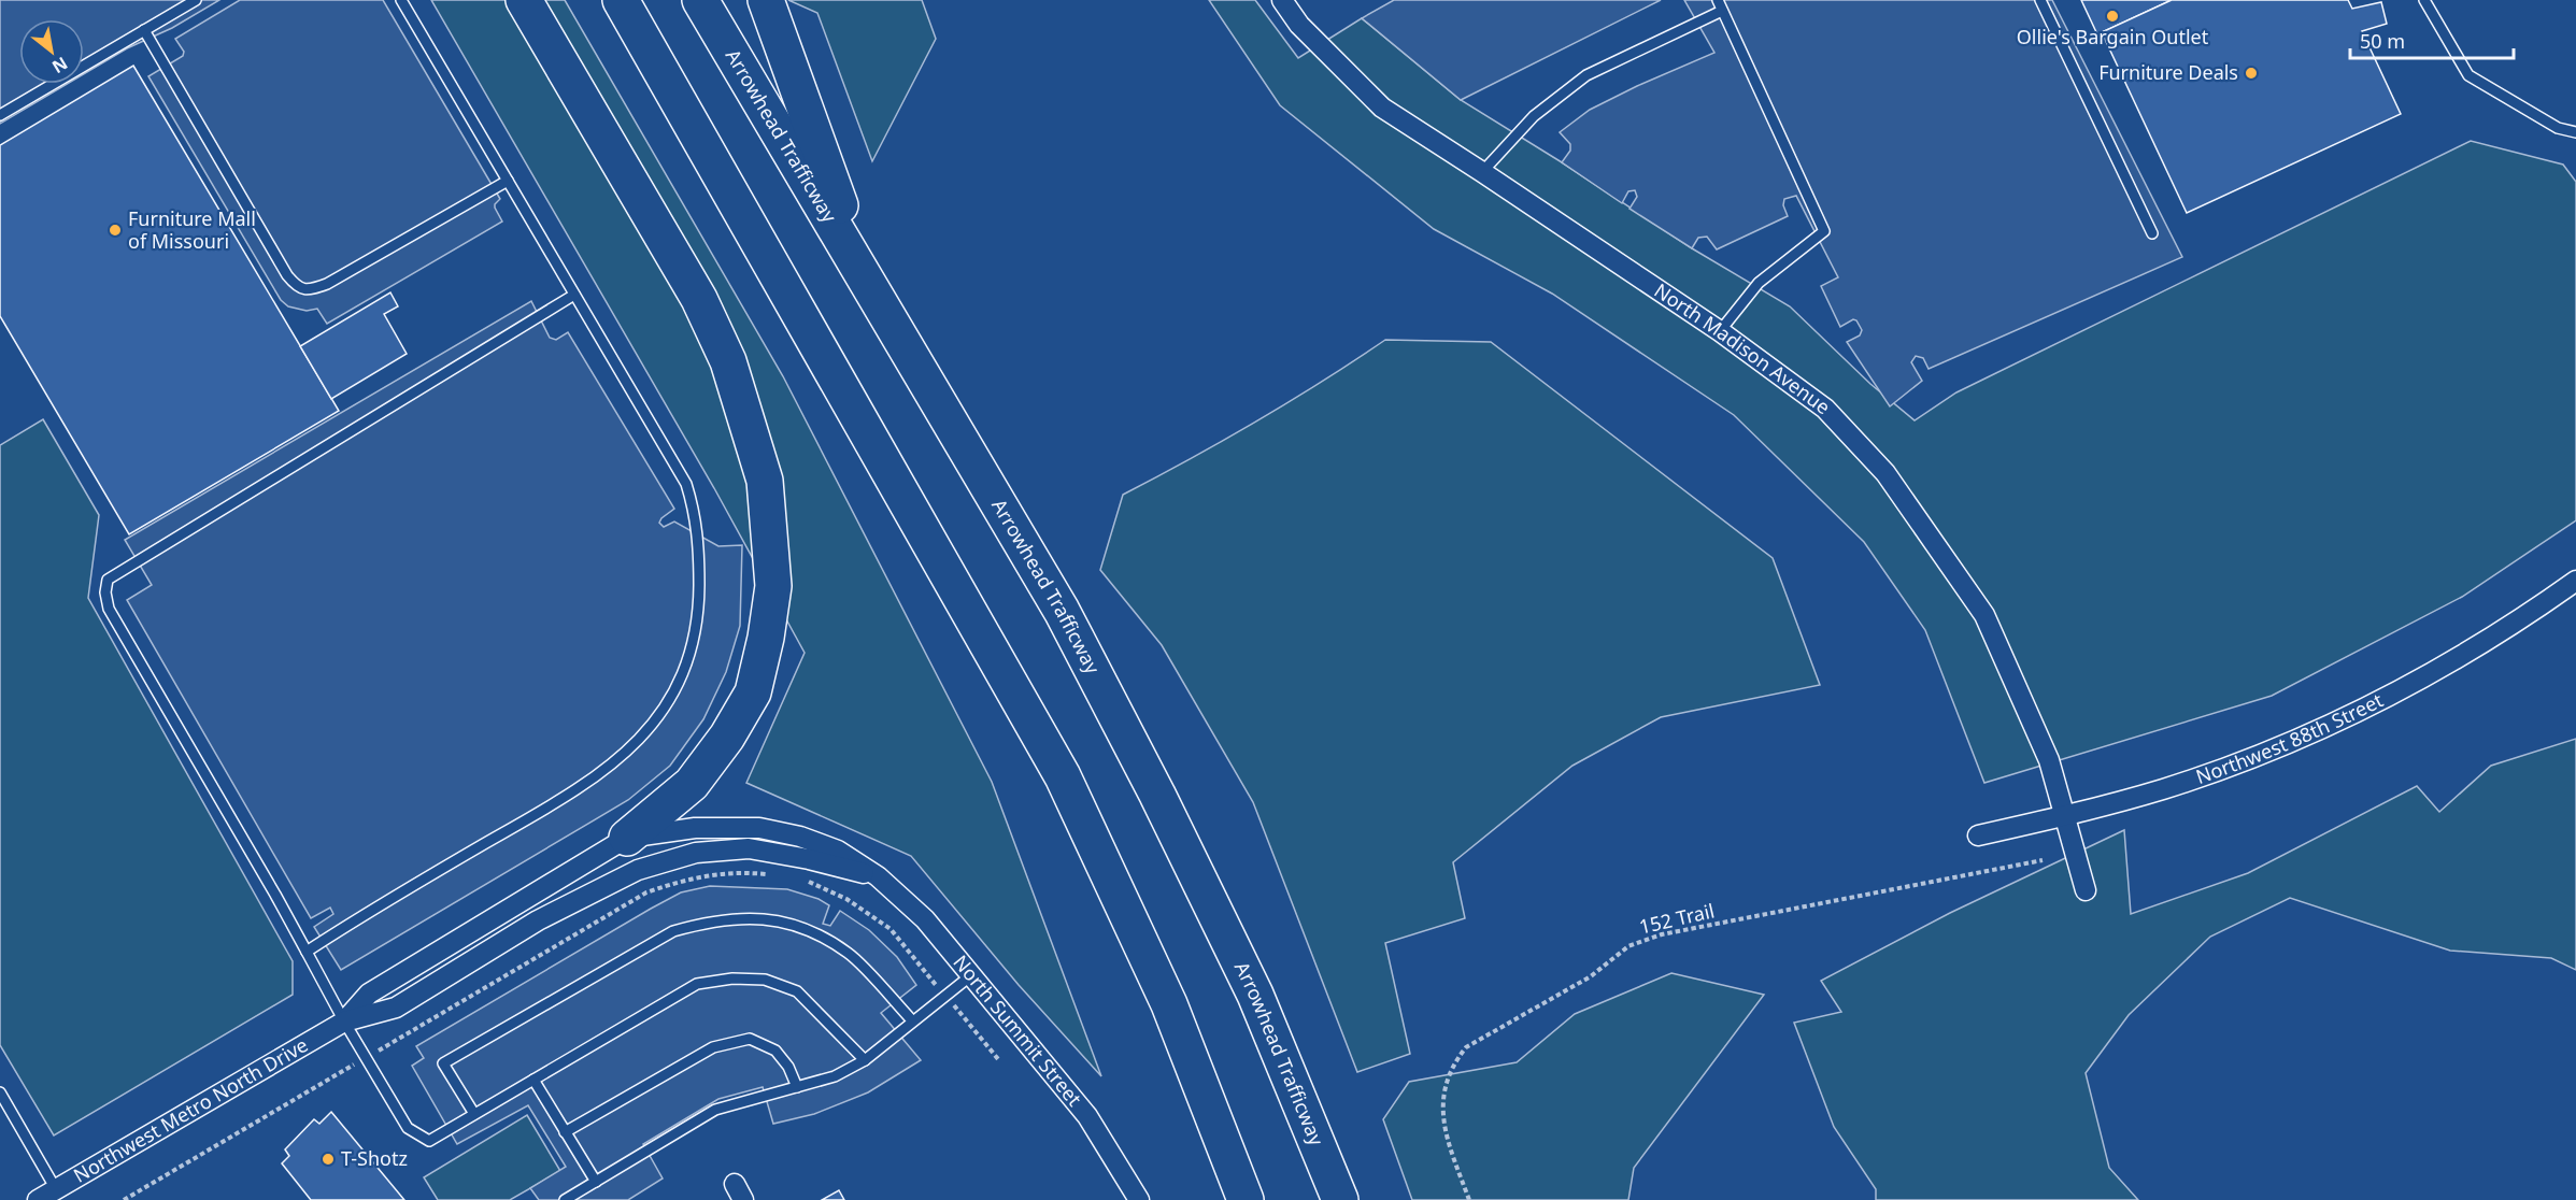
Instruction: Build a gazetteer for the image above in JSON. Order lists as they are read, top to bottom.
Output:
{
  "streets": {
    "highway": ["Arrowhead Trafficway"],
    "street": [
      "North Madison Avenue",
      "Northwest 88th Street",
      "North Summit Street",
      "Northwest Metro North Drive"
    ],
    "path": ["152 Trail"]
  },
  "crossings": [
    ["North Madison Avenue", "Northwest 88th Street"],
    ["North Summit Street", "Northwest Metro North Drive"]
  ],
  "places": [
    "Ollie's Bargain Outlet",
    "Furniture Deals",
    "Furniture Mall of Missouri",
    "T-Shotz"
  ],
  "scale_bar": "50 m",
  "north": "bottom right"
}
